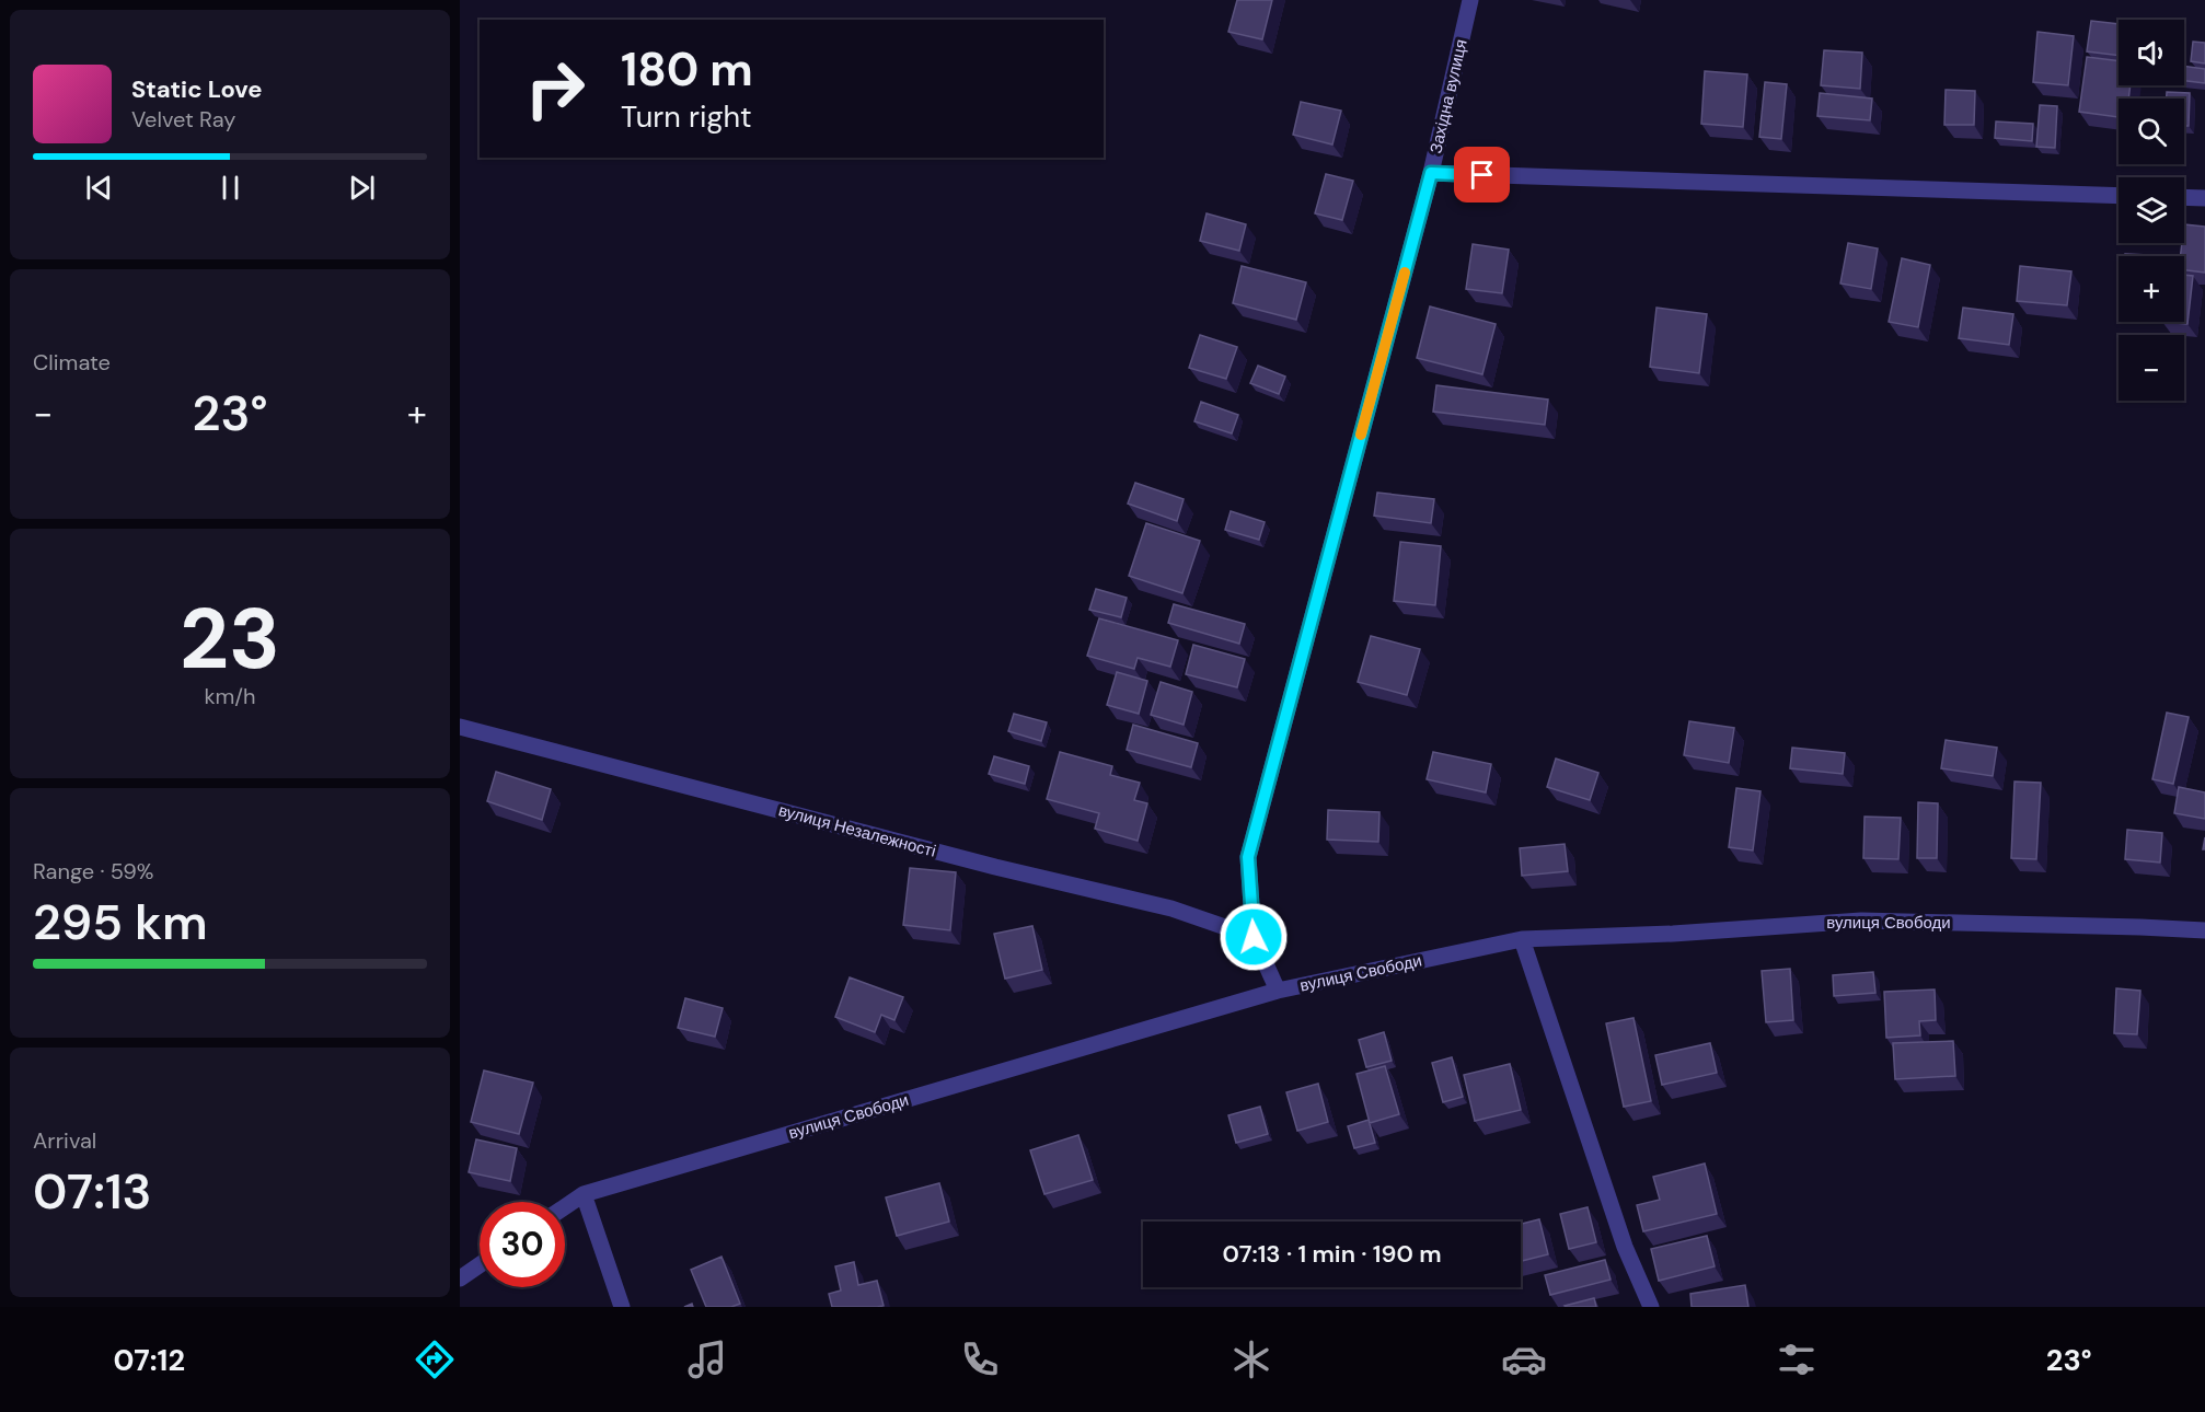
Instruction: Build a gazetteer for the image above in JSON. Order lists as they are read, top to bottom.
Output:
{
  "streets": {
    "street": ["Західна вулиця", "вулиця Незалежності", "вулиця Свободи"]
  },
  "crossings": [
    ["Західна вулиця", "вулиця Незалежності"],
    ["Західна вулиця", "вулиця Свободи"]
  ],
  "page": {
    "map_buttons": ["+", "−"],
    "turn": ["180 m", "Turn right"],
    "song": ["Static Love", "Velvet Ray"],
    "tile": [
      "Climate",
      ["23", "km/h"],
      ["Range · 59%", "295 km"],
      ["Arrival", "07:13"]
    ],
    "heat": ["−", "23°", "+"],
    "limit": "30",
    "trip": "07:13 · 1 min · 190 m",
    "tabs": ["07:12", "23°"]
  }
}
